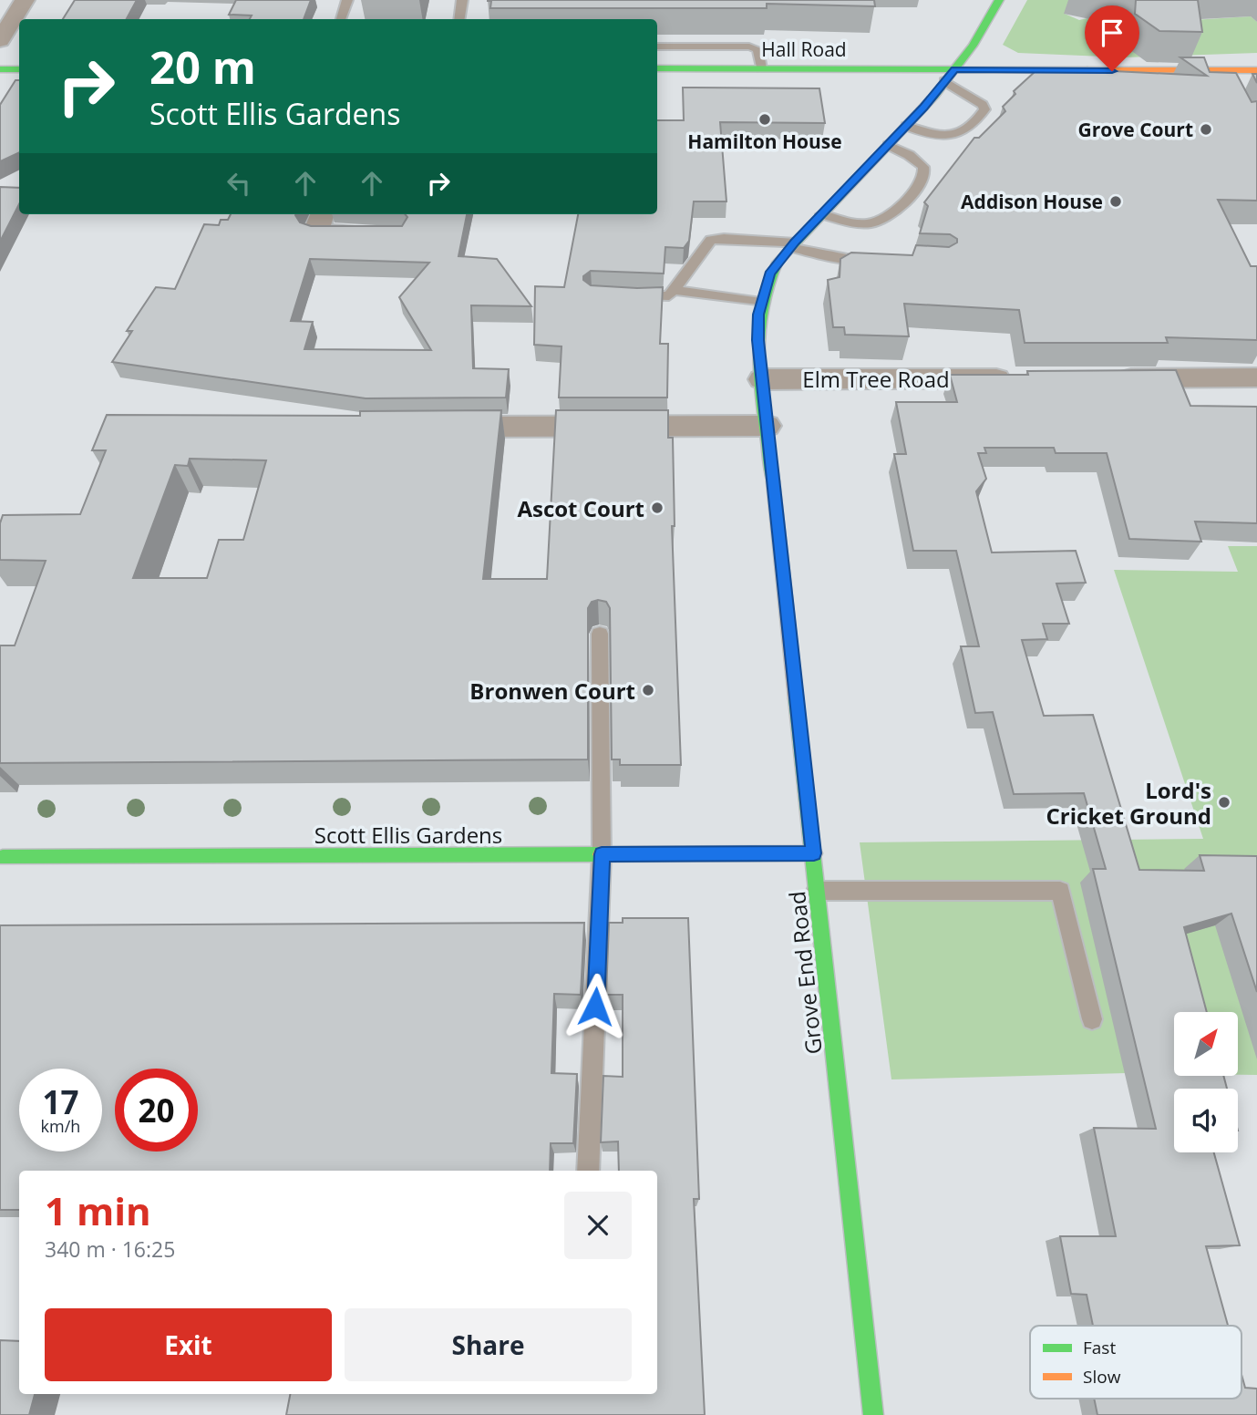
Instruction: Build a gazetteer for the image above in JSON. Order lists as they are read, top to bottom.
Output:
{
  "streets": {
    "main road": ["Hall Road", "Scott Ellis Gardens", "Grove End Road"],
    "street": ["Elm Tree Road"]
  },
  "crossings": [
    ["Hall Road", "Grove End Road"],
    ["Elm Tree Road", "Grove End Road"],
    ["Scott Ellis Gardens", "Grove End Road"]
  ],
  "places": [
    "Hamilton House",
    "Grove Court",
    "Addison House",
    "Ascot Court",
    "Bronwen Court",
    "Lord's Cricket Ground"
  ],
  "legend": ["Fast", "Slow"],
  "north": "top right",
  "page": {
    "turn": ["20 m", "Scott Ellis Gardens"],
    "speed": "17 km/h",
    "limit": "20",
    "heading": ["1 min", "340 m · 16:25"],
    "buttons": ["Exit", "Share"]
  }
}
